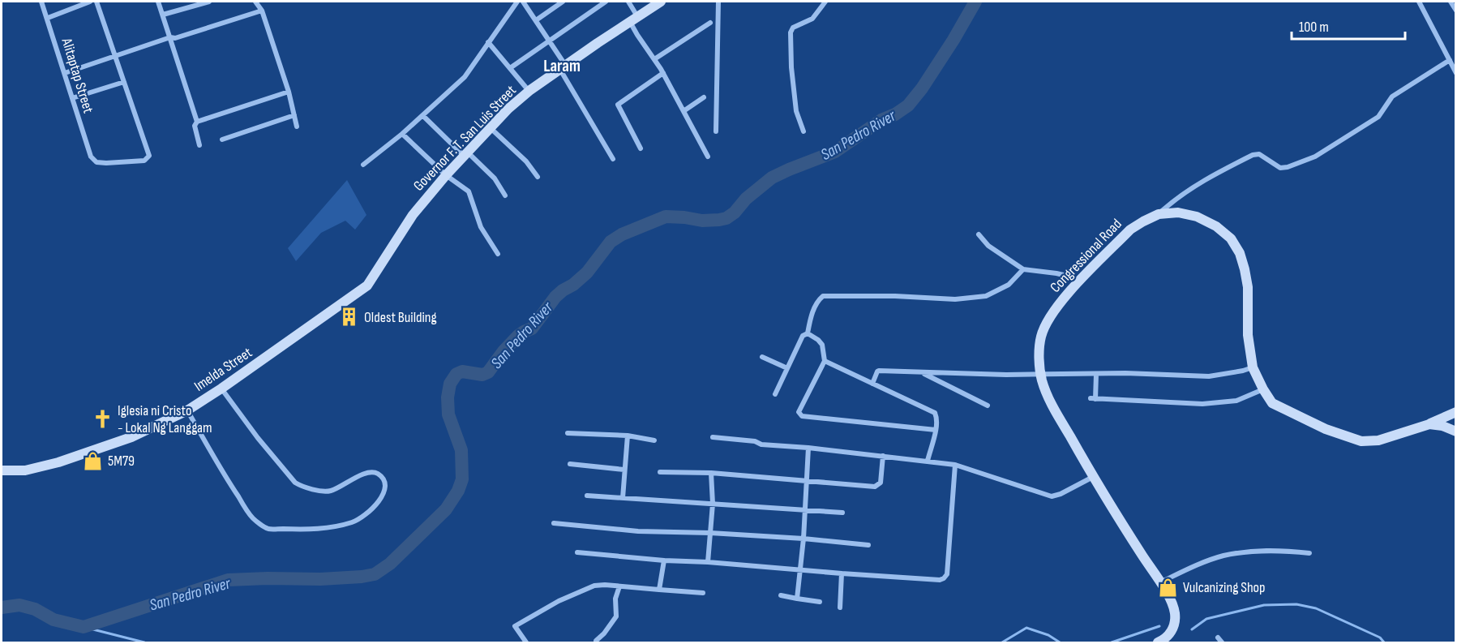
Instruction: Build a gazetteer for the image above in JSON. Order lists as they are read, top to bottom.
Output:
{
  "streets": {
    "main road": ["Governor F. T. San Luis Street", "Congressional Road", "Imelda Street"],
    "street": ["Alitaptap Street"]
  },
  "crossings": [
    ["Governor F. T. San Luis Street", "Imelda Street"]
  ],
  "districts": ["Laram"],
  "water": ["San Pedro River"],
  "places": {
    "building": ["Oldest Building"],
    "church": ["Iglesia ni Cristo - Lokal Ng Langgam"],
    "shop": ["5M79", "Vulcanizing Shop"]
  },
  "scale_bar": "100 m"
}
